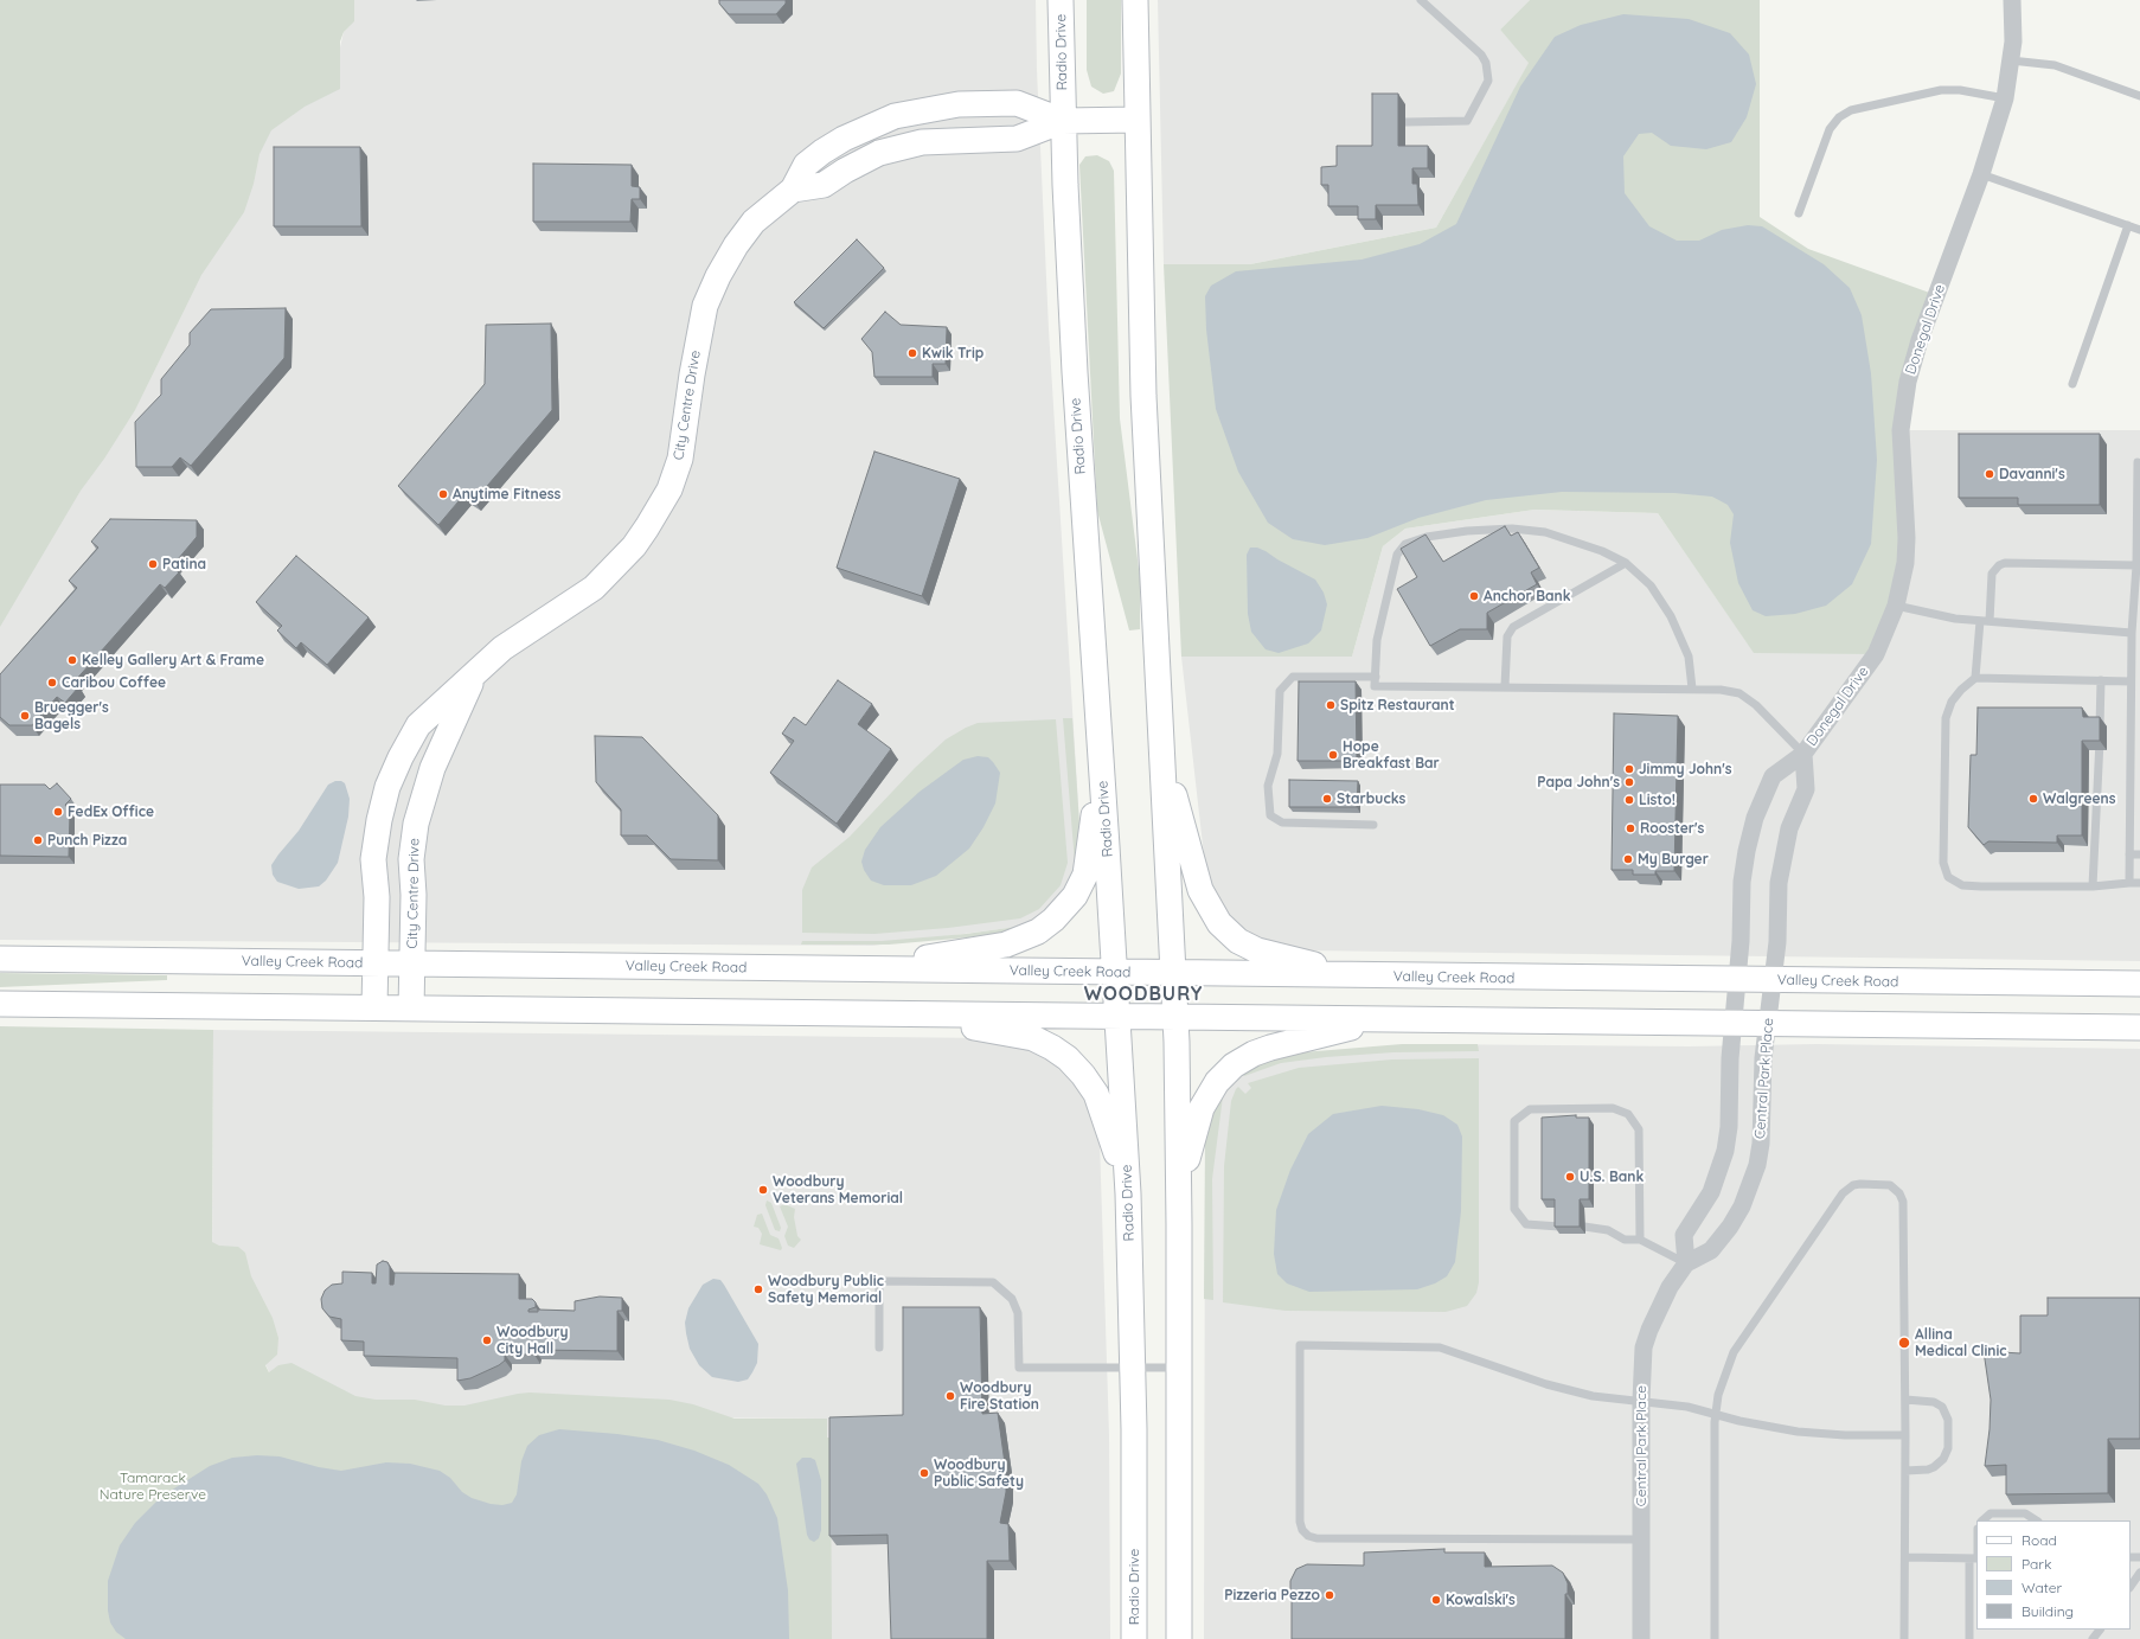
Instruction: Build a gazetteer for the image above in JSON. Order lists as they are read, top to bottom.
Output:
{
  "streets": {
    "main road": ["Radio Drive", "City Centre Drive", "Valley Creek Road"],
    "street": ["Donegal Drive", "Central Park Place"]
  },
  "crossings": [
    ["Radio Drive", "City Centre Drive"],
    ["Radio Drive", "Valley Creek Road"],
    ["Donegal Drive", "Valley Creek Road"],
    ["Donegal Drive", "Central Park Place"],
    ["City Centre Drive", "Valley Creek Road"],
    ["Valley Creek Road", "Central Park Place"]
  ],
  "districts": ["WOODBURY"],
  "parks": ["Tamarack Nature Preserve"],
  "places": [
    "Kwik Trip",
    "Davanni's",
    "Anytime Fitness",
    "Patina",
    "Anchor Bank",
    "Kelley Gallery Art & Frame",
    "Caribou Coffee",
    "Spitz Restaurant",
    "Bruegger's Bagels",
    "Hope Breakfast Bar",
    "Jimmy John's",
    "Papa John's",
    "Starbucks",
    "Walgreens",
    "Listo!",
    "FedEx Office",
    "Rooster's",
    "Punch Pizza",
    "My Burger",
    "U.S. Bank",
    "Woodbury Veterans Memorial",
    "Woodbury Public Safety Memorial",
    "Woodbury City Hall",
    "Allina Medical Clinic",
    "Woodbury Fire Station",
    "Woodbury Public Safety",
    "Pizzeria Pezzo",
    "Kowalski's"
  ],
  "legend": [
    "Road",
    "Park",
    "Water",
    "Building"
  ]
}
